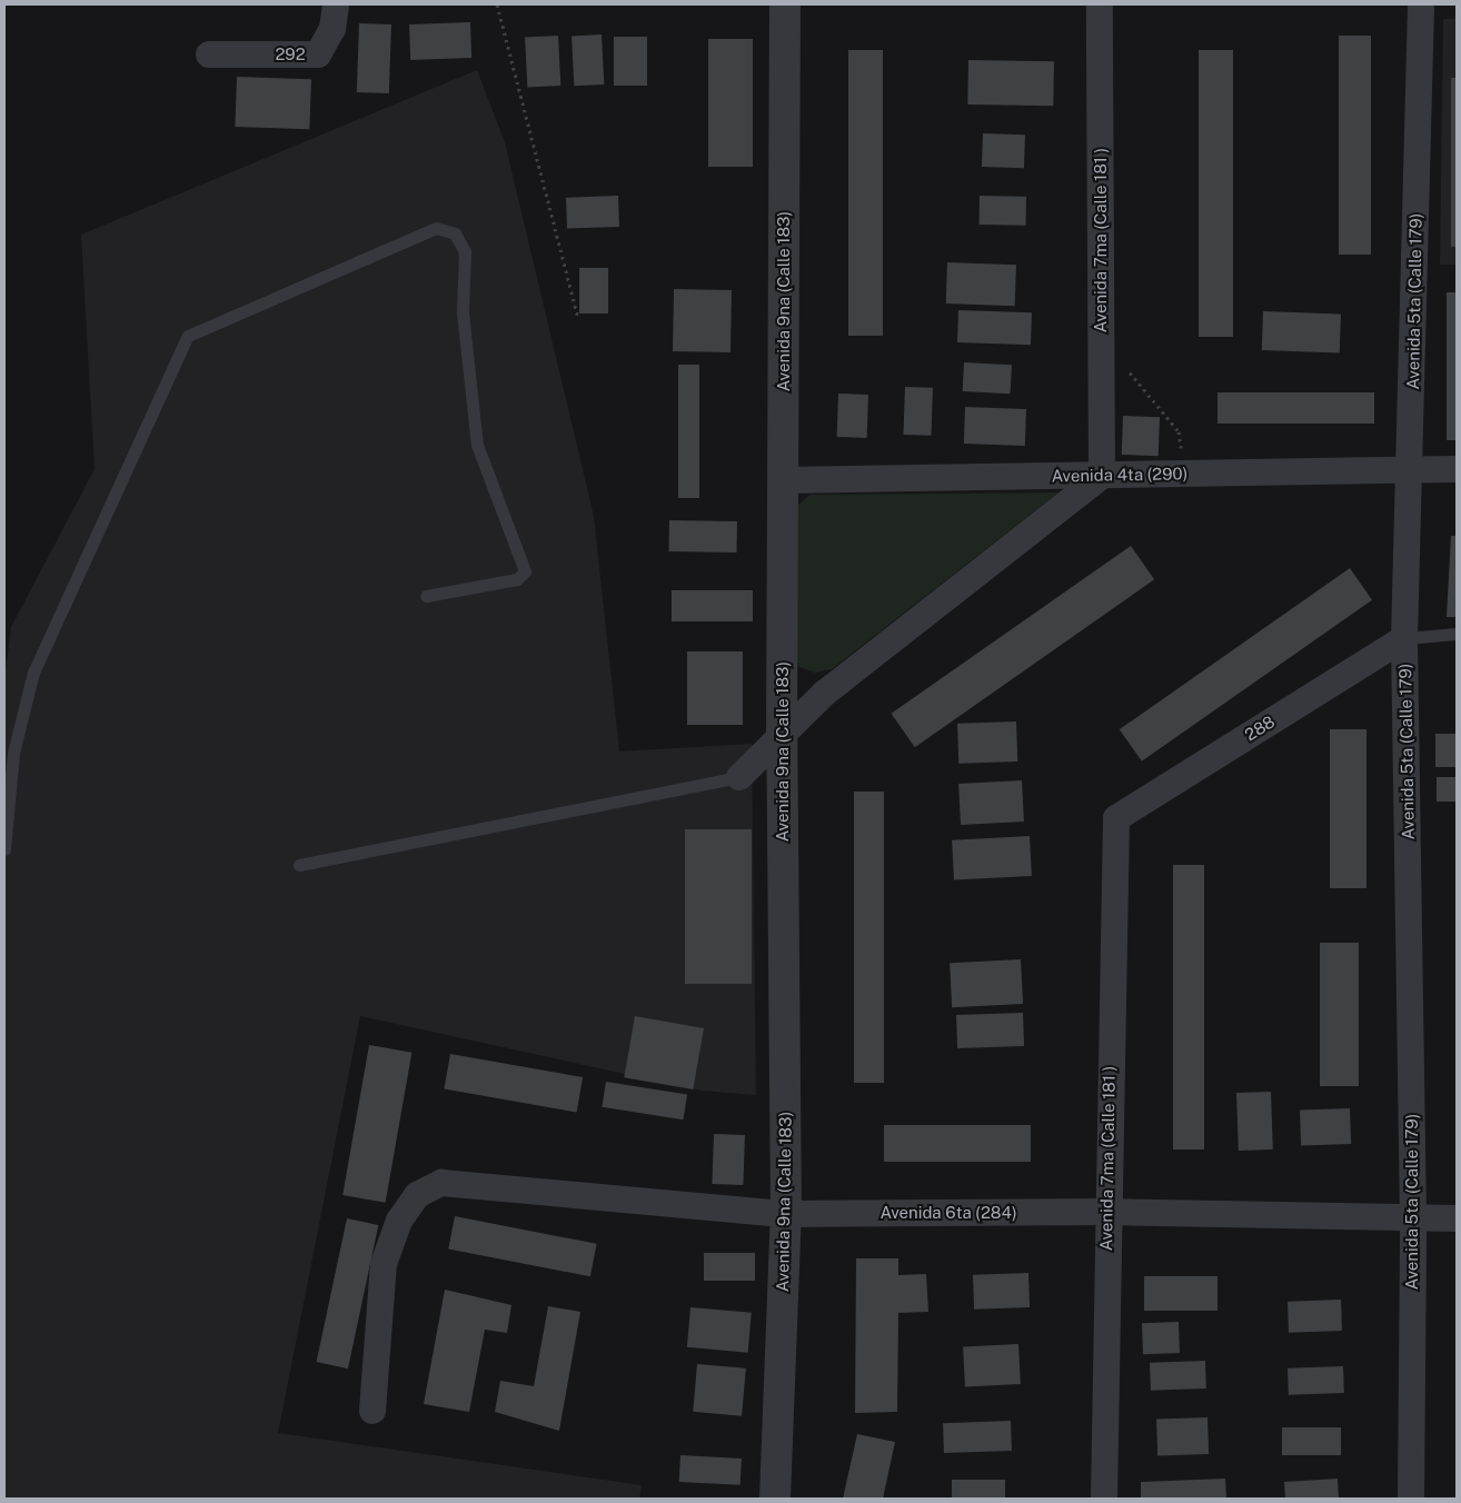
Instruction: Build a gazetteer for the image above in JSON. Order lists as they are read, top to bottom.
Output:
{
  "streets": {
    "street": [
      "292",
      "Avenida 7ma (Calle 181 )",
      "Avenida 9na (Calle 183)",
      "Avenida 5ta (Calle 179)",
      "Avenida 4ta (290)",
      "288",
      "Avenida 6ta (284)"
    ]
  },
  "crossings": [
    ["Avenida 7ma (Calle 181 )", "Avenida 4ta (290)"],
    ["Avenida 7ma (Calle 181 )", "288"],
    ["Avenida 7ma (Calle 181 )", "Avenida 6ta (284)"],
    ["Avenida 9na (Calle 183)", "Avenida 4ta (290)"],
    ["Avenida 9na (Calle 183)", "Avenida 6ta (284)"],
    ["Avenida 5ta (Calle 179)", "Avenida 4ta (290)"],
    ["Avenida 5ta (Calle 179)", "288"],
    ["Avenida 5ta (Calle 179)", "Avenida 6ta (284)"]
  ]
}
